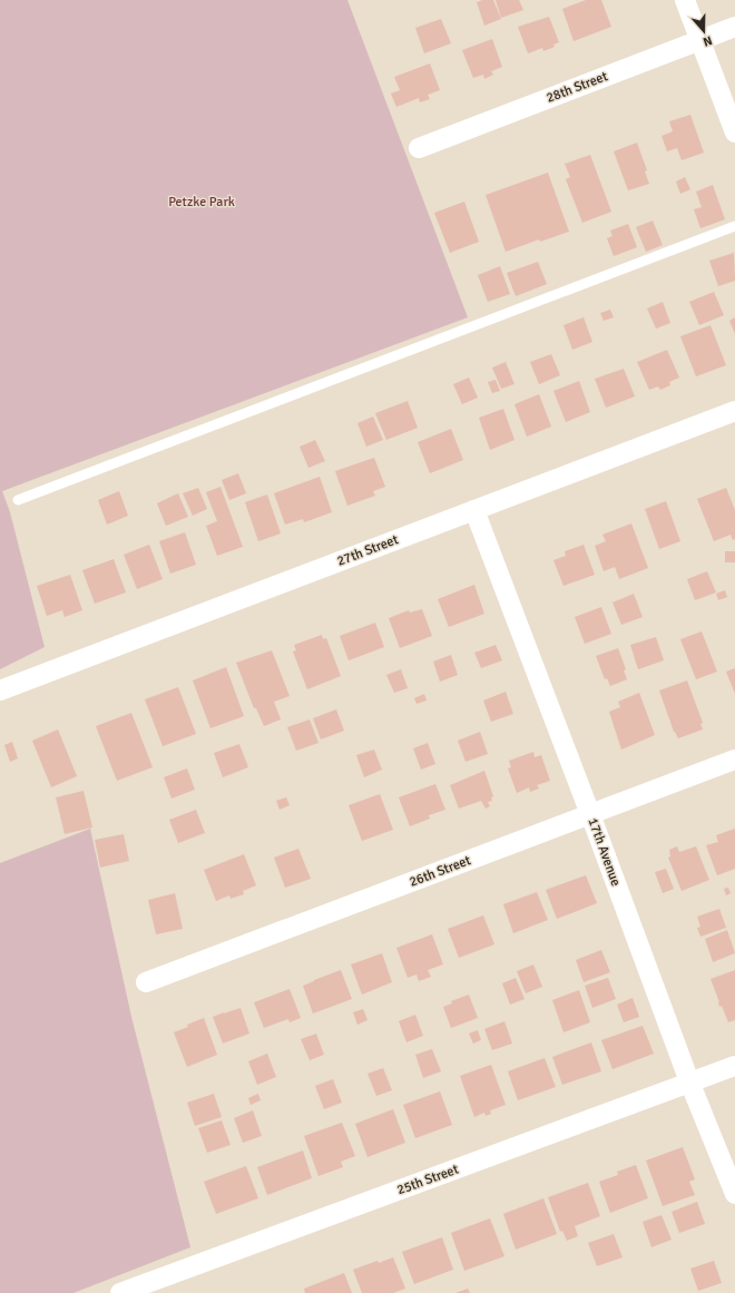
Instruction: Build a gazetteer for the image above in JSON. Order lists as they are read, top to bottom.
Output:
{
  "streets": {
    "street": [
      "28th Street",
      "27th Street",
      "17th Avenue",
      "26th Street",
      "25th Street"
    ]
  },
  "crossings": [
    ["27th Street", "17th Avenue"],
    ["17th Avenue", "26th Street"],
    ["17th Avenue", "25th Street"]
  ],
  "parks": ["Petzke Park"],
  "north": "bottom"
}
